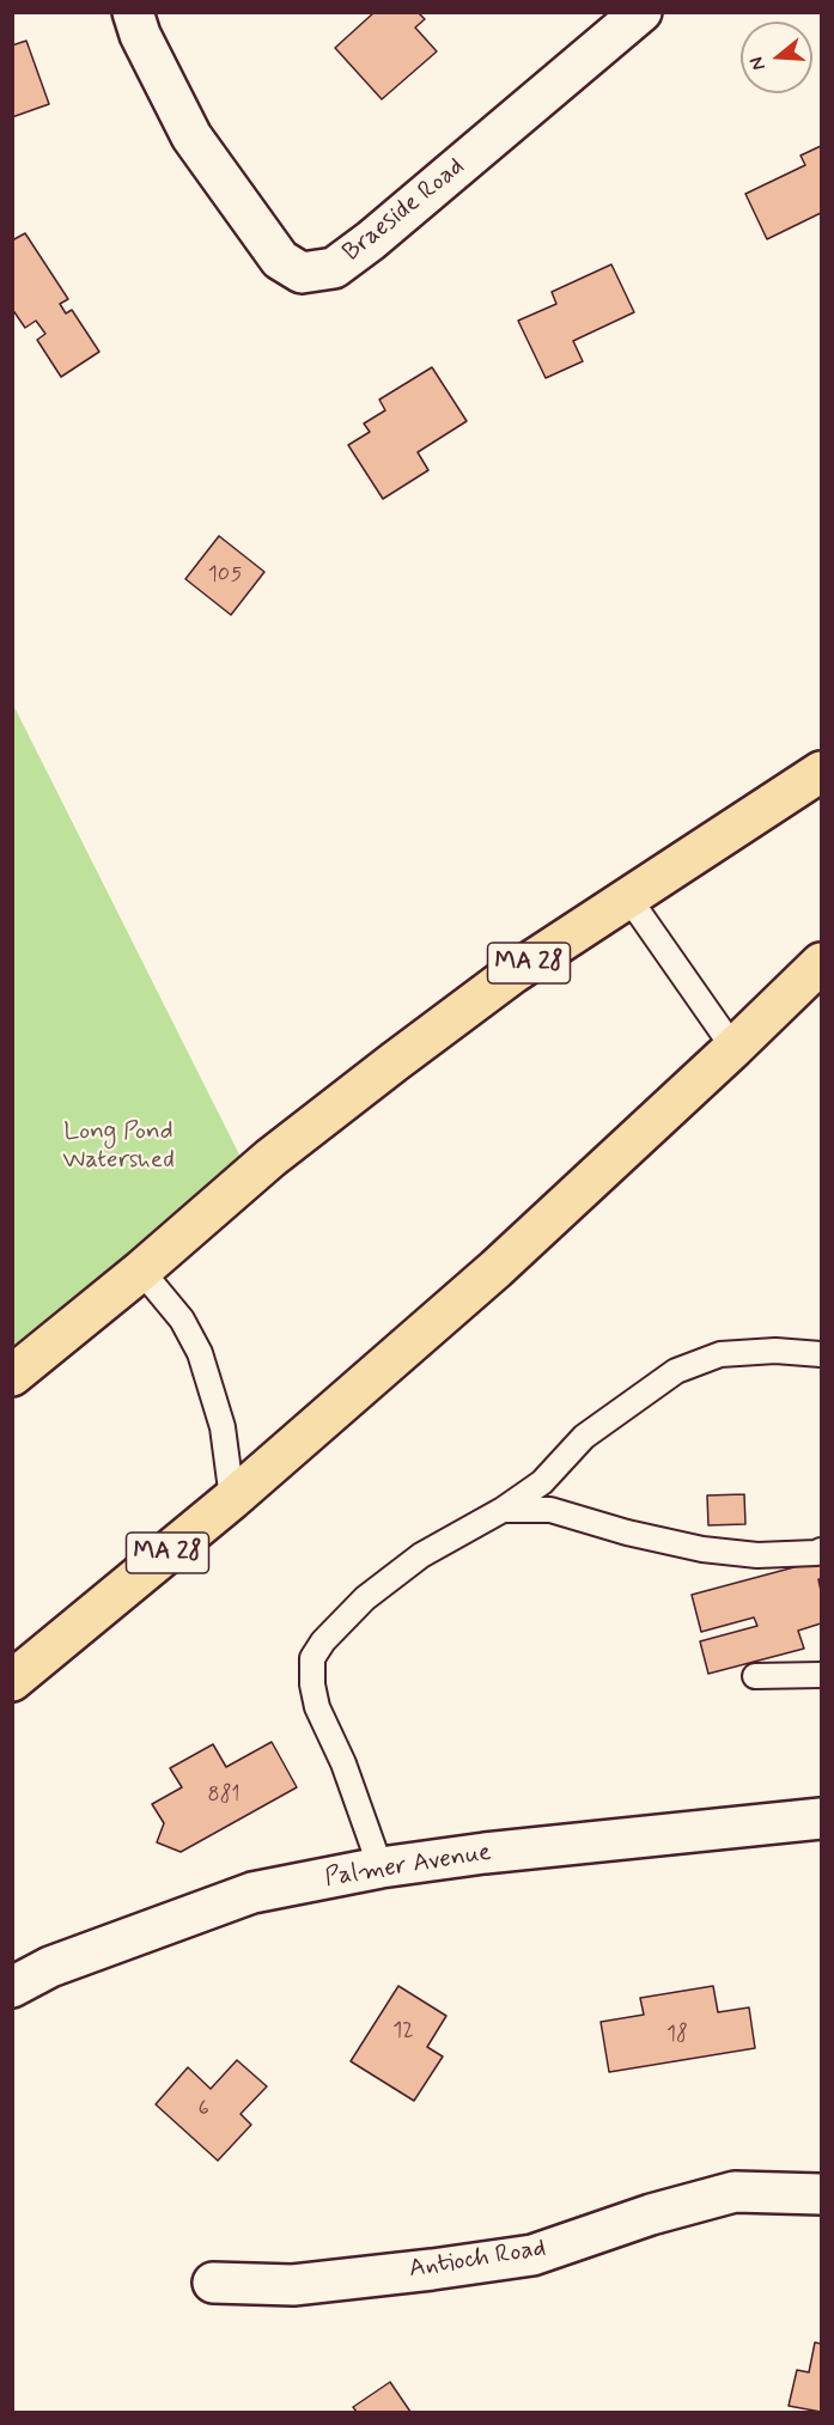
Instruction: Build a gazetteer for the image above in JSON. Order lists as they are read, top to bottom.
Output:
{
  "streets": {
    "highway": ["MA 28"],
    "street": ["Braeside Road", "Palmer Avenue", "Antioch Road"]
  },
  "parks": ["Long Pond Watershed"],
  "house_numbers": [
    "105",
    "881",
    "12",
    "18",
    "6"
  ],
  "north": "left"
}
